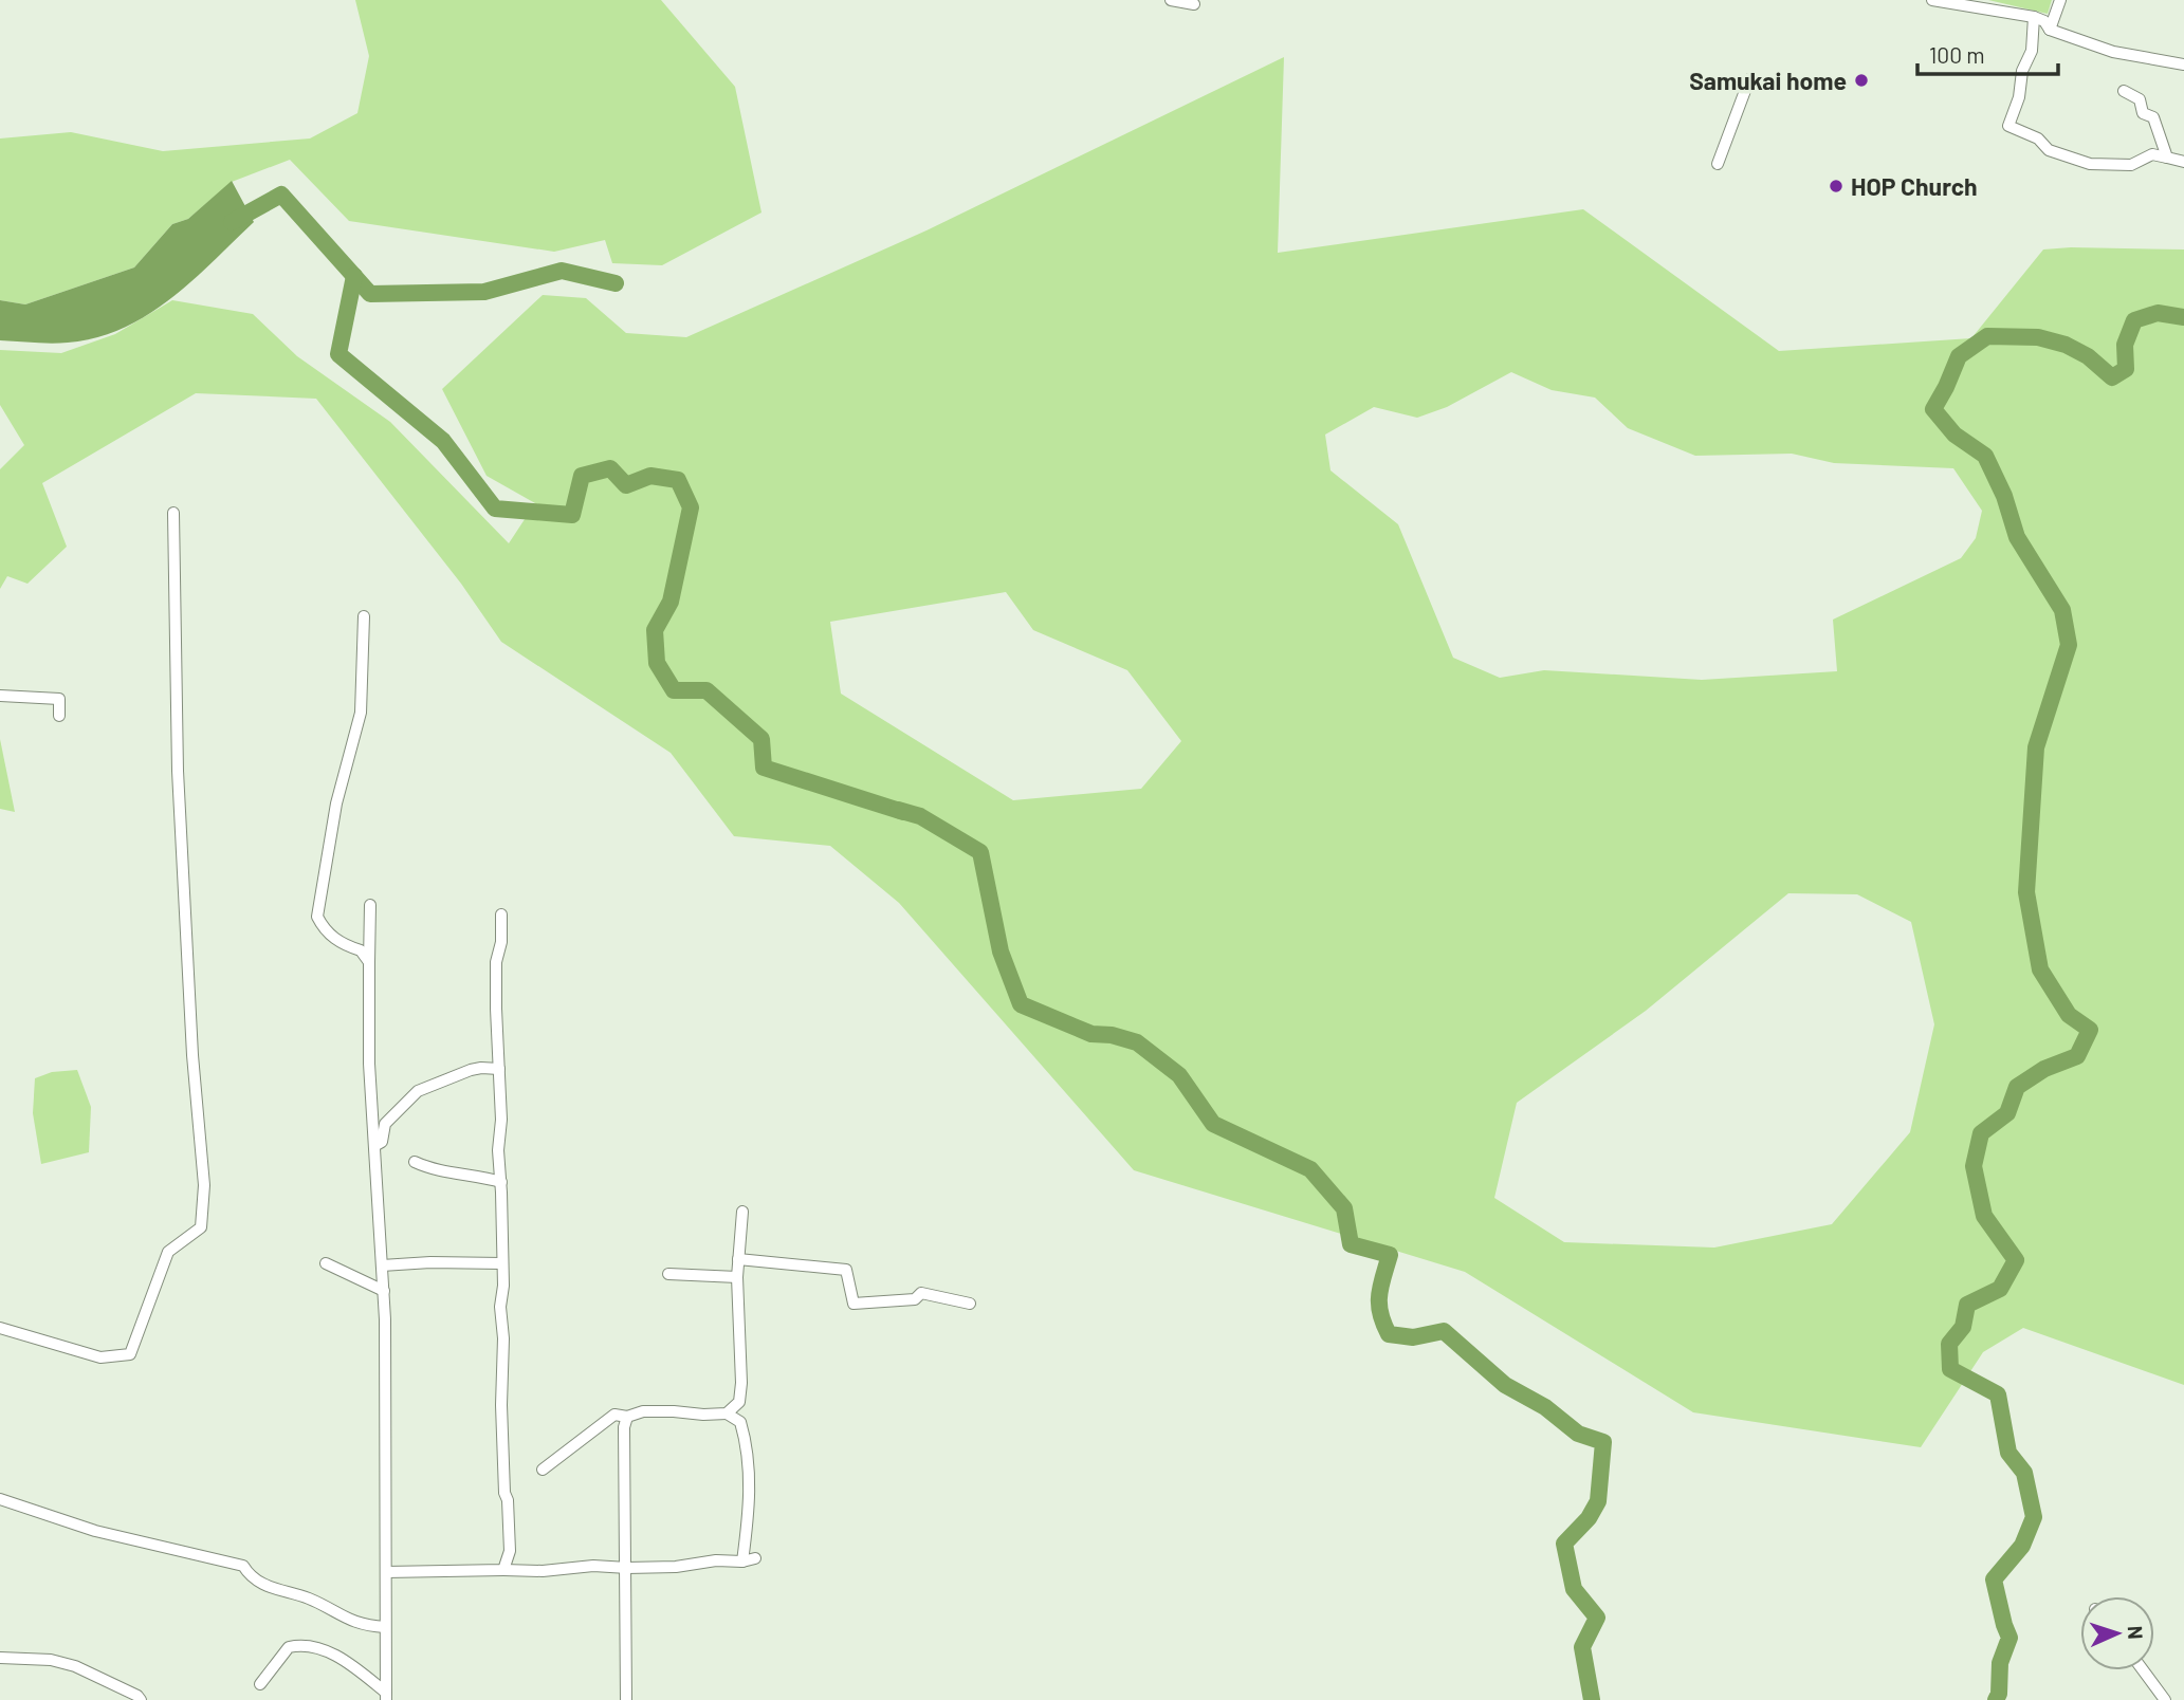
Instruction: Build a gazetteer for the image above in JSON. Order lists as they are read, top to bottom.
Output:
{
  "places": ["Samukai home", "HOP Church"],
  "scale_bar": "100 m",
  "north": "right"
}
